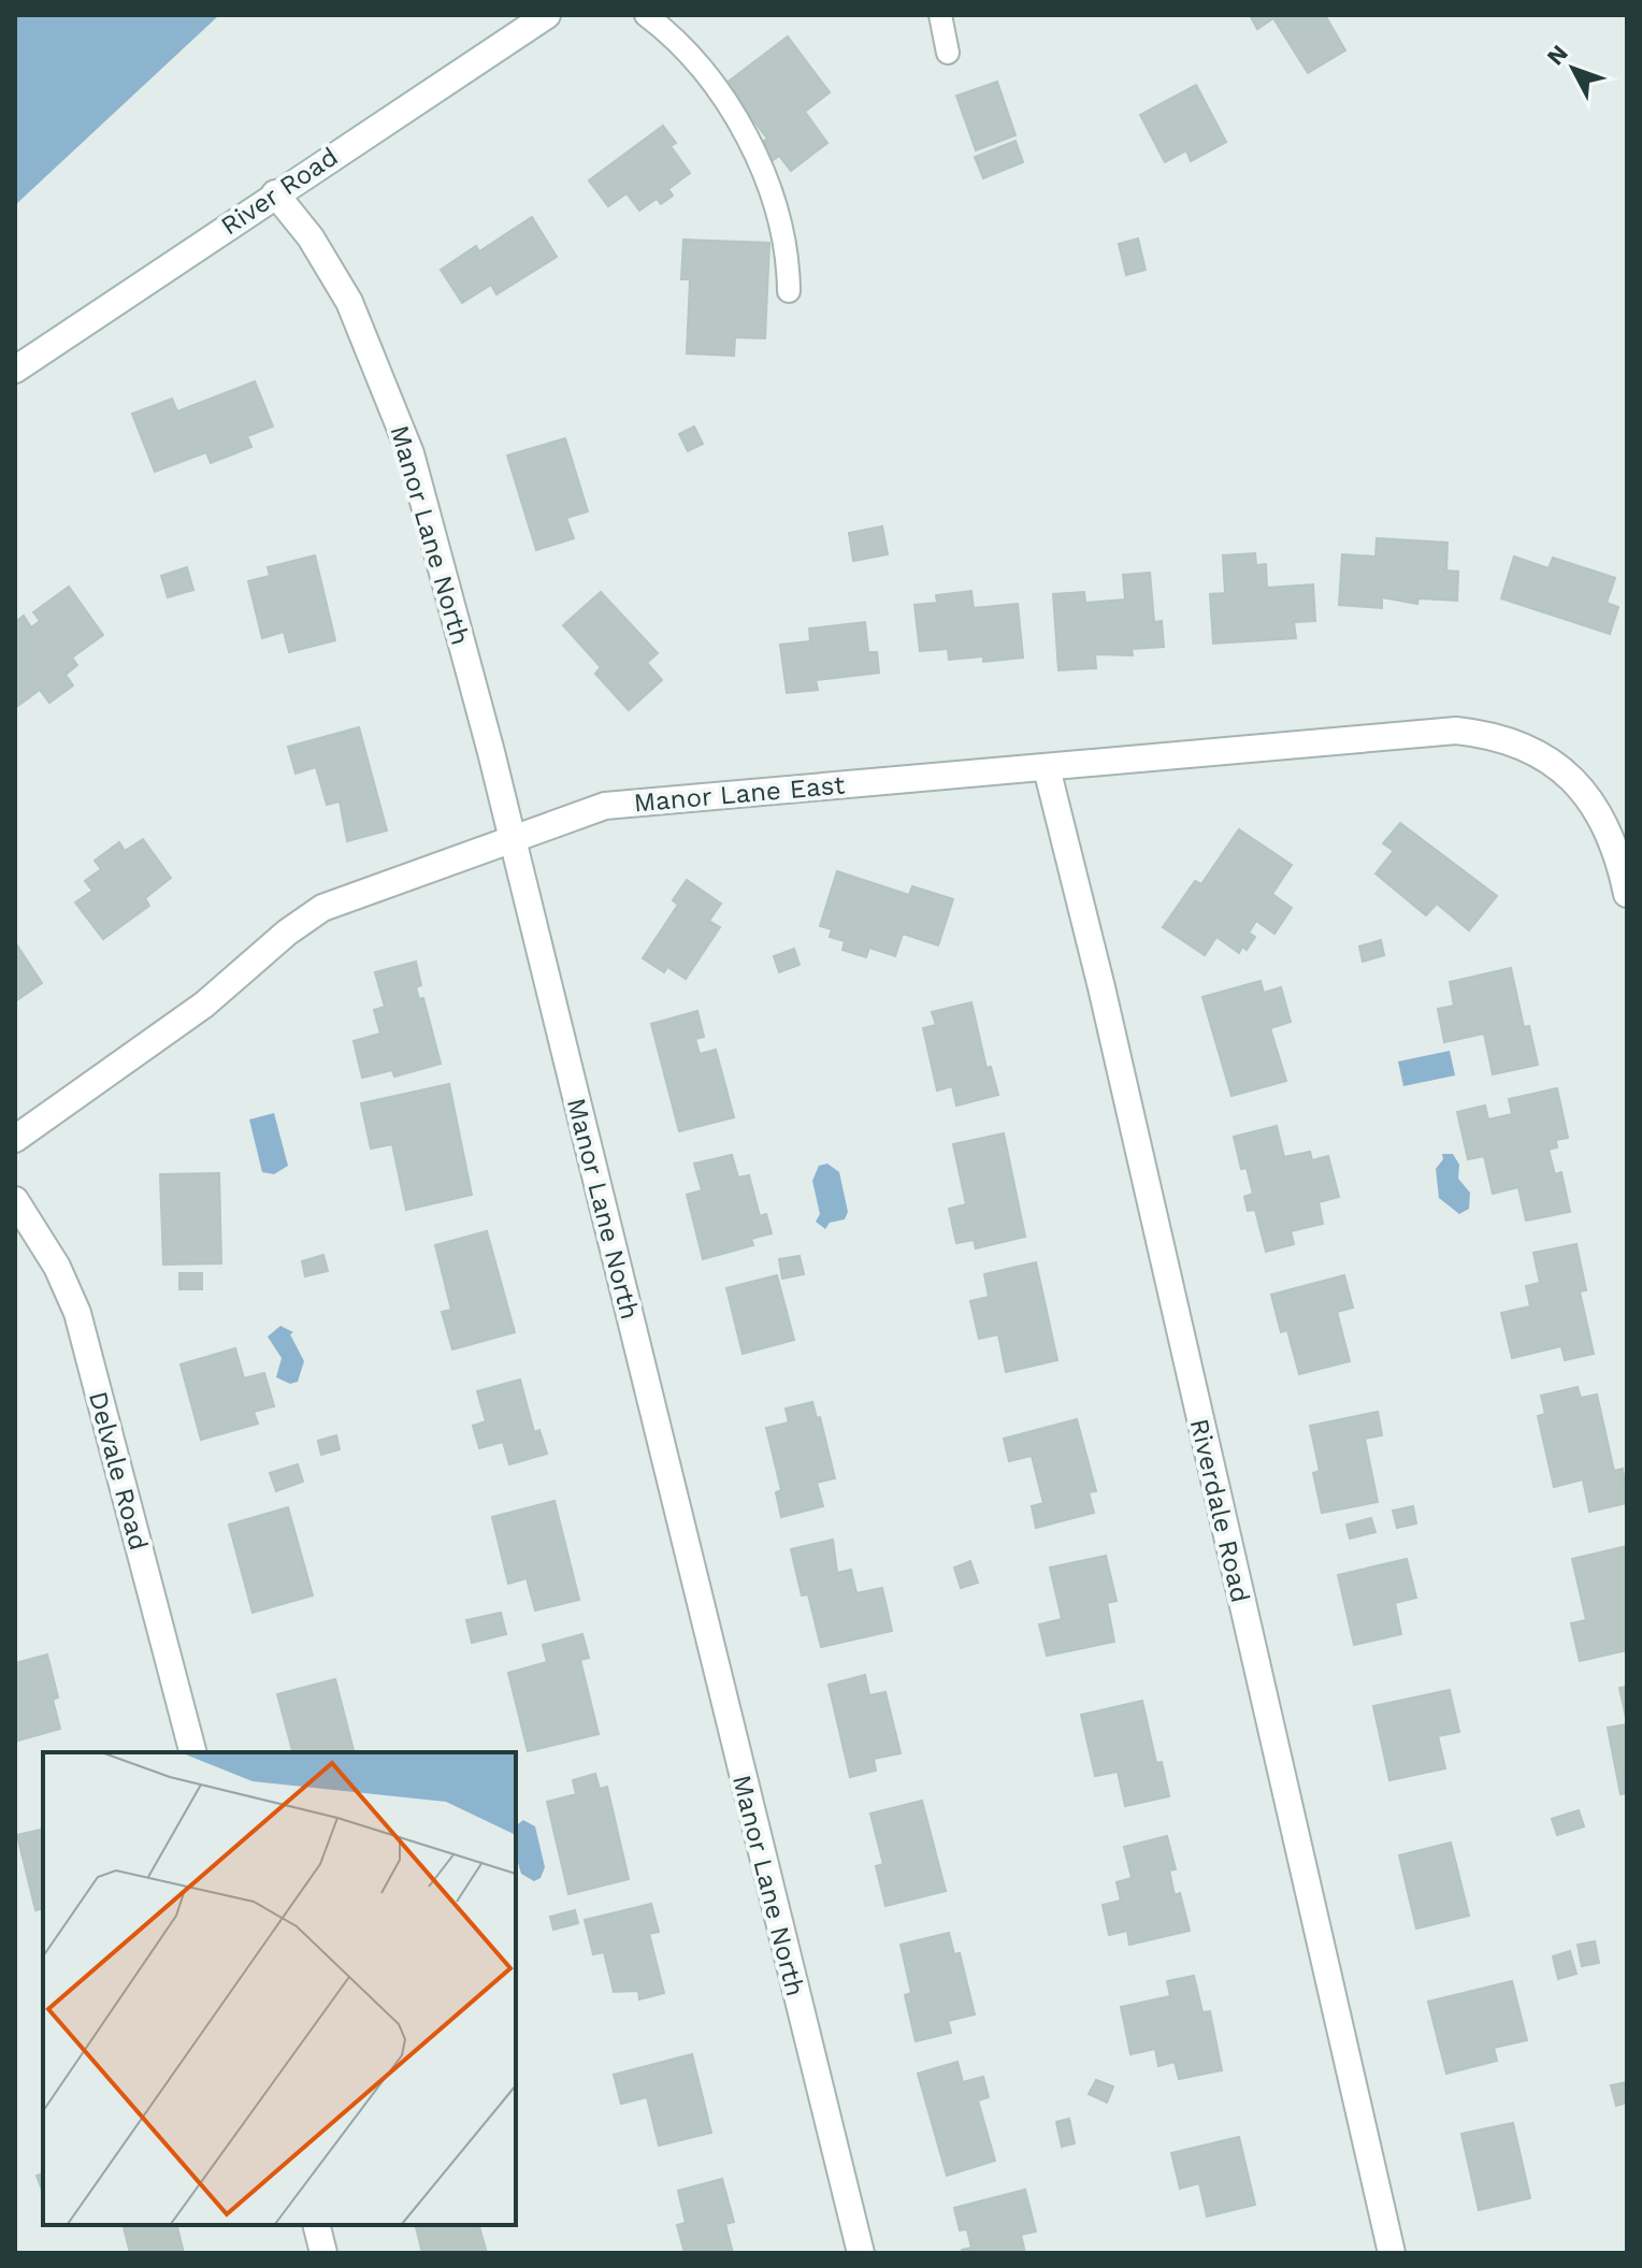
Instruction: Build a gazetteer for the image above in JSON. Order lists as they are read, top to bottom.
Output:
{
  "streets": {
    "street": [
      "River Road",
      "Manor Lane North",
      "Manor Lane East",
      "Delvale Road",
      "Riverdale Road"
    ]
  },
  "crossings": [
    ["River Road", "Manor Lane North"],
    ["Manor Lane North", "Manor Lane East"],
    ["Manor Lane East", "Riverdale Road"]
  ],
  "north": "top left"
}
